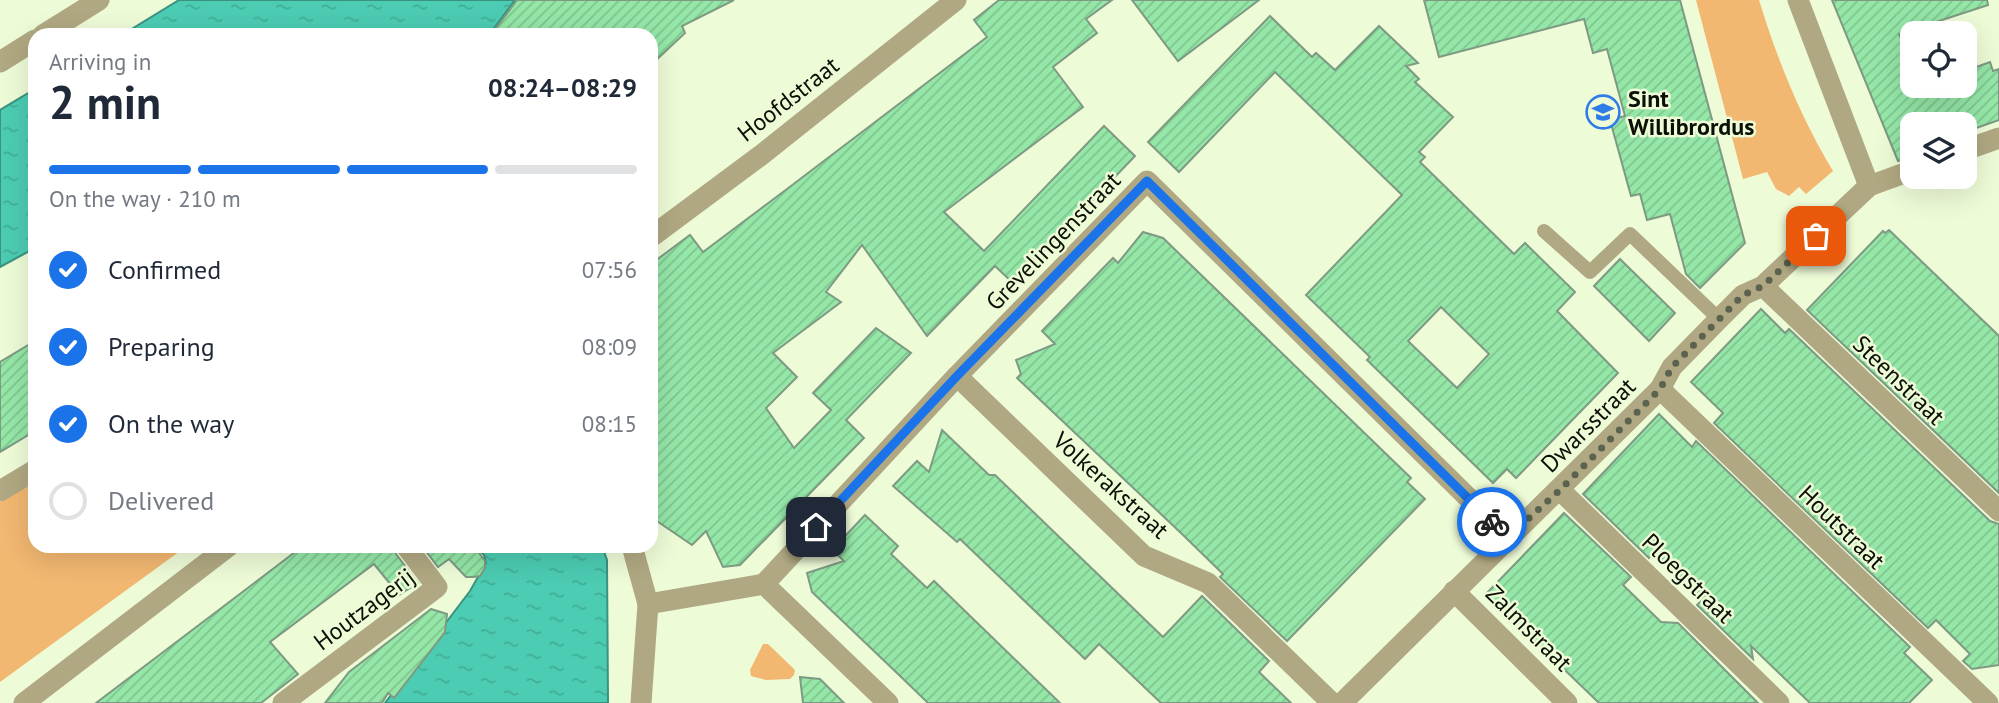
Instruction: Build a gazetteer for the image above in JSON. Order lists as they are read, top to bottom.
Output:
{
  "streets": {
    "street": [
      "Hoofdstraat",
      "Grevelingenstraat",
      "Steenstraat",
      "Dwarsstraat",
      "Volkerakstraat",
      "Houtstraat",
      "Ploegstraat",
      "Houtzagerij",
      "Zalmstraat"
    ]
  },
  "crossings": [
    ["Grevelingenstraat", "Dwarsstraat"],
    ["Grevelingenstraat", "Volkerakstraat"],
    ["Steenstraat", "Dwarsstraat"],
    ["Dwarsstraat", "Volkerakstraat"],
    ["Dwarsstraat", "Houtstraat"],
    ["Dwarsstraat", "Ploegstraat"],
    ["Dwarsstraat", "Zalmstraat"]
  ],
  "places": {
    "school or university": ["Sint Willibrordus"]
  },
  "page": {
    "heading": ["2 min", "Arriving in", "08:24–08:29"],
    "bar": "On the way · 210 m",
    "list": [
      ["Confirmed", "07:56"],
      ["Preparing", "08:09"],
      ["On the way", "08:15"],
      "Delivered"
    ]
  }
}
